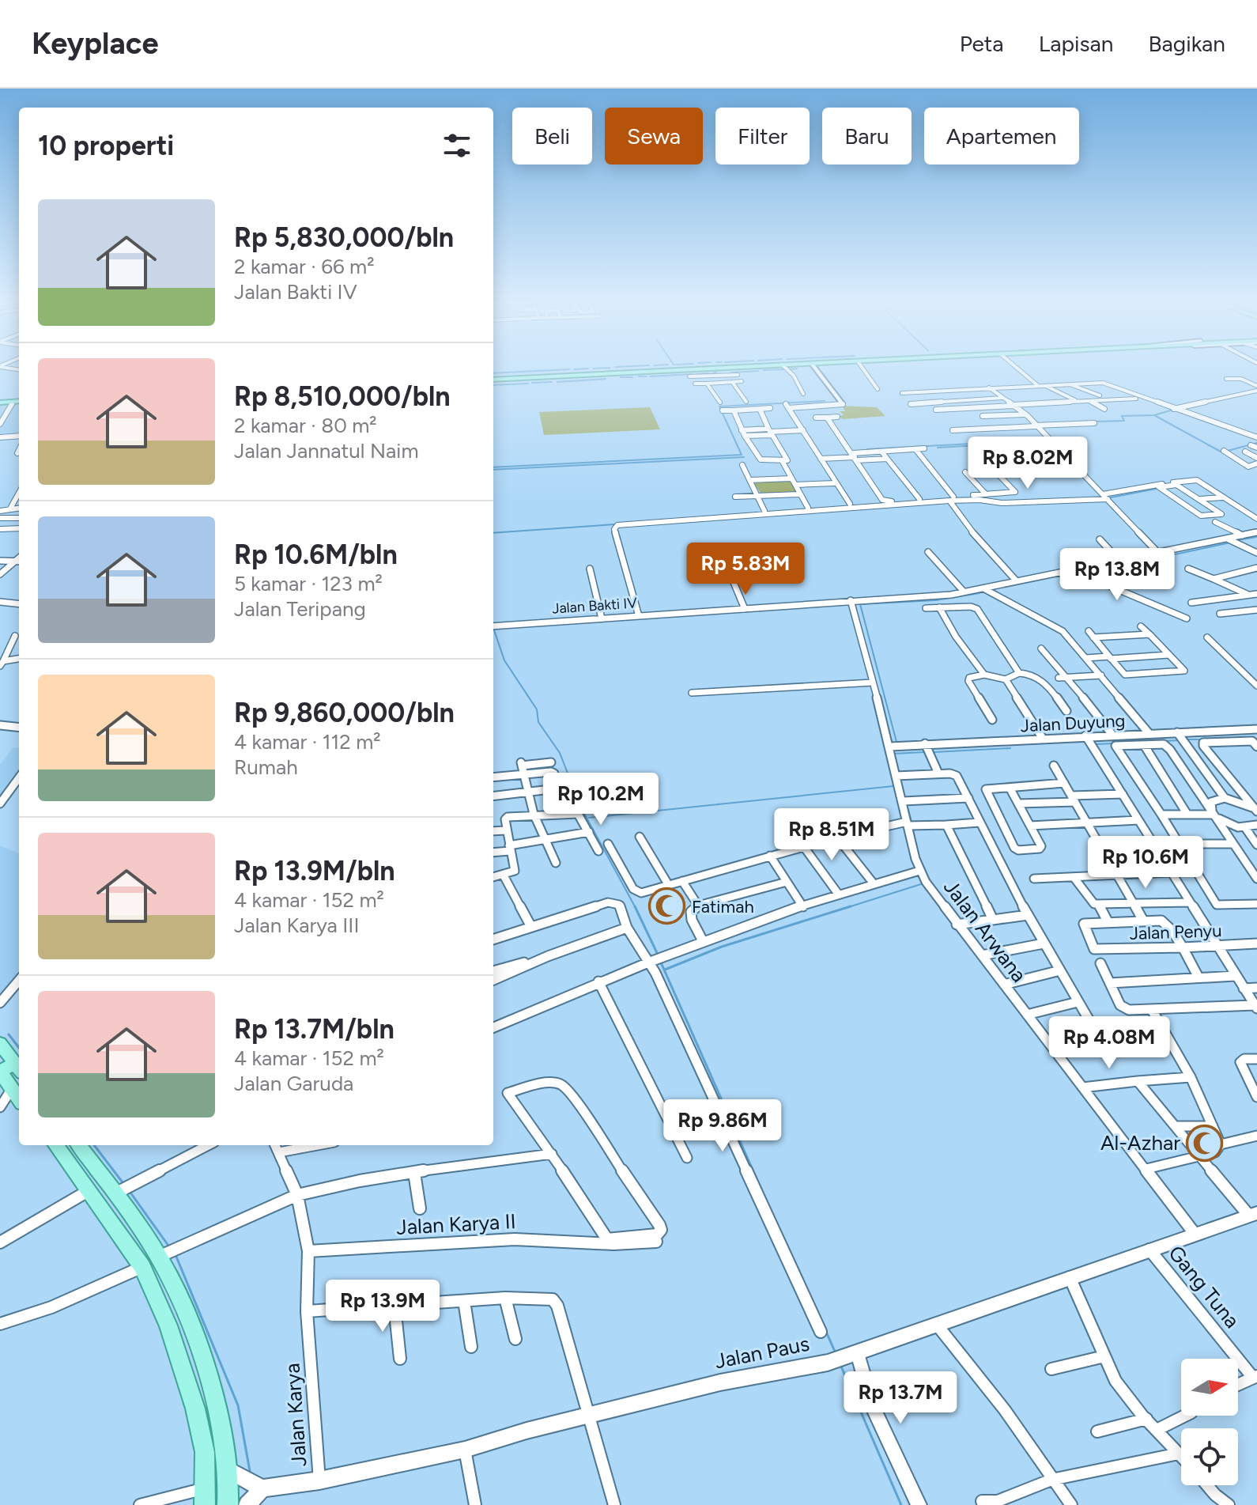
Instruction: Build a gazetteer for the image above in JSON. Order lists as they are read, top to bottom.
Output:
{
  "streets": {
    "main road": ["Jalan Paus"],
    "street": [
      "Jalan Bakti IV",
      "Jalan Duyung",
      "Jalan Arwana",
      "Jalan Penyu",
      "Jalan Karya II",
      "Gang Tuna",
      "Jalan Karya"
    ]
  },
  "crossings": [
    ["Jalan Bakti IV", "Jalan Arwana"],
    ["Jalan Duyung", "Jalan Arwana"],
    ["Jalan Arwana", "Jalan Paus"],
    ["Jalan Karya II", "Jalan Karya"],
    ["Gang Tuna", "Jalan Paus"],
    ["Jalan Paus", "Jalan Karya"]
  ],
  "places": {
    "mosque": ["Fatimah", "Al-Azhar"]
  },
  "north": "right",
  "page": {
    "header": "Keyplace",
    "nav": ["Peta", "Lapisan", "Bagikan"],
    "chip": [
      "Beli",
      "Sewa",
      "Filter",
      "Baru",
      "Apartemen"
    ],
    "heading": "10 properti",
    "list": [
      {
        "name": "Rp 5,830,000/bln",
        "note": "2 kamar · 66 m² · Jalan Bakti IV"
      },
      {
        "name": "Rp 8,510,000/bln",
        "note": "2 kamar · 80 m² · Jalan Jannatul Naim"
      },
      {
        "name": "Rp 10.6M/bln",
        "note": "5 kamar · 123 m² · Jalan Teripang"
      },
      {
        "name": "Rp 9,860,000/bln",
        "note": "4 kamar · 112 m² · Rumah"
      },
      {
        "name": "Rp 13.9M/bln",
        "note": "4 kamar · 152 m² · Jalan Karya III"
      },
      {
        "name": "Rp 13.7M/bln",
        "note": "4 kamar · 152 m² · Jalan Garuda"
      }
    ],
    "price": [
      "Rp 8.02M",
      "Rp 5.83M",
      "Rp 13.8M",
      "Rp 10.2M",
      "Rp 8.51M",
      "Rp 10.6M",
      "Rp 4.08M",
      "Rp 9.86M",
      "Rp 13.9M",
      "Rp 13.7M"
    ]
  }
}
